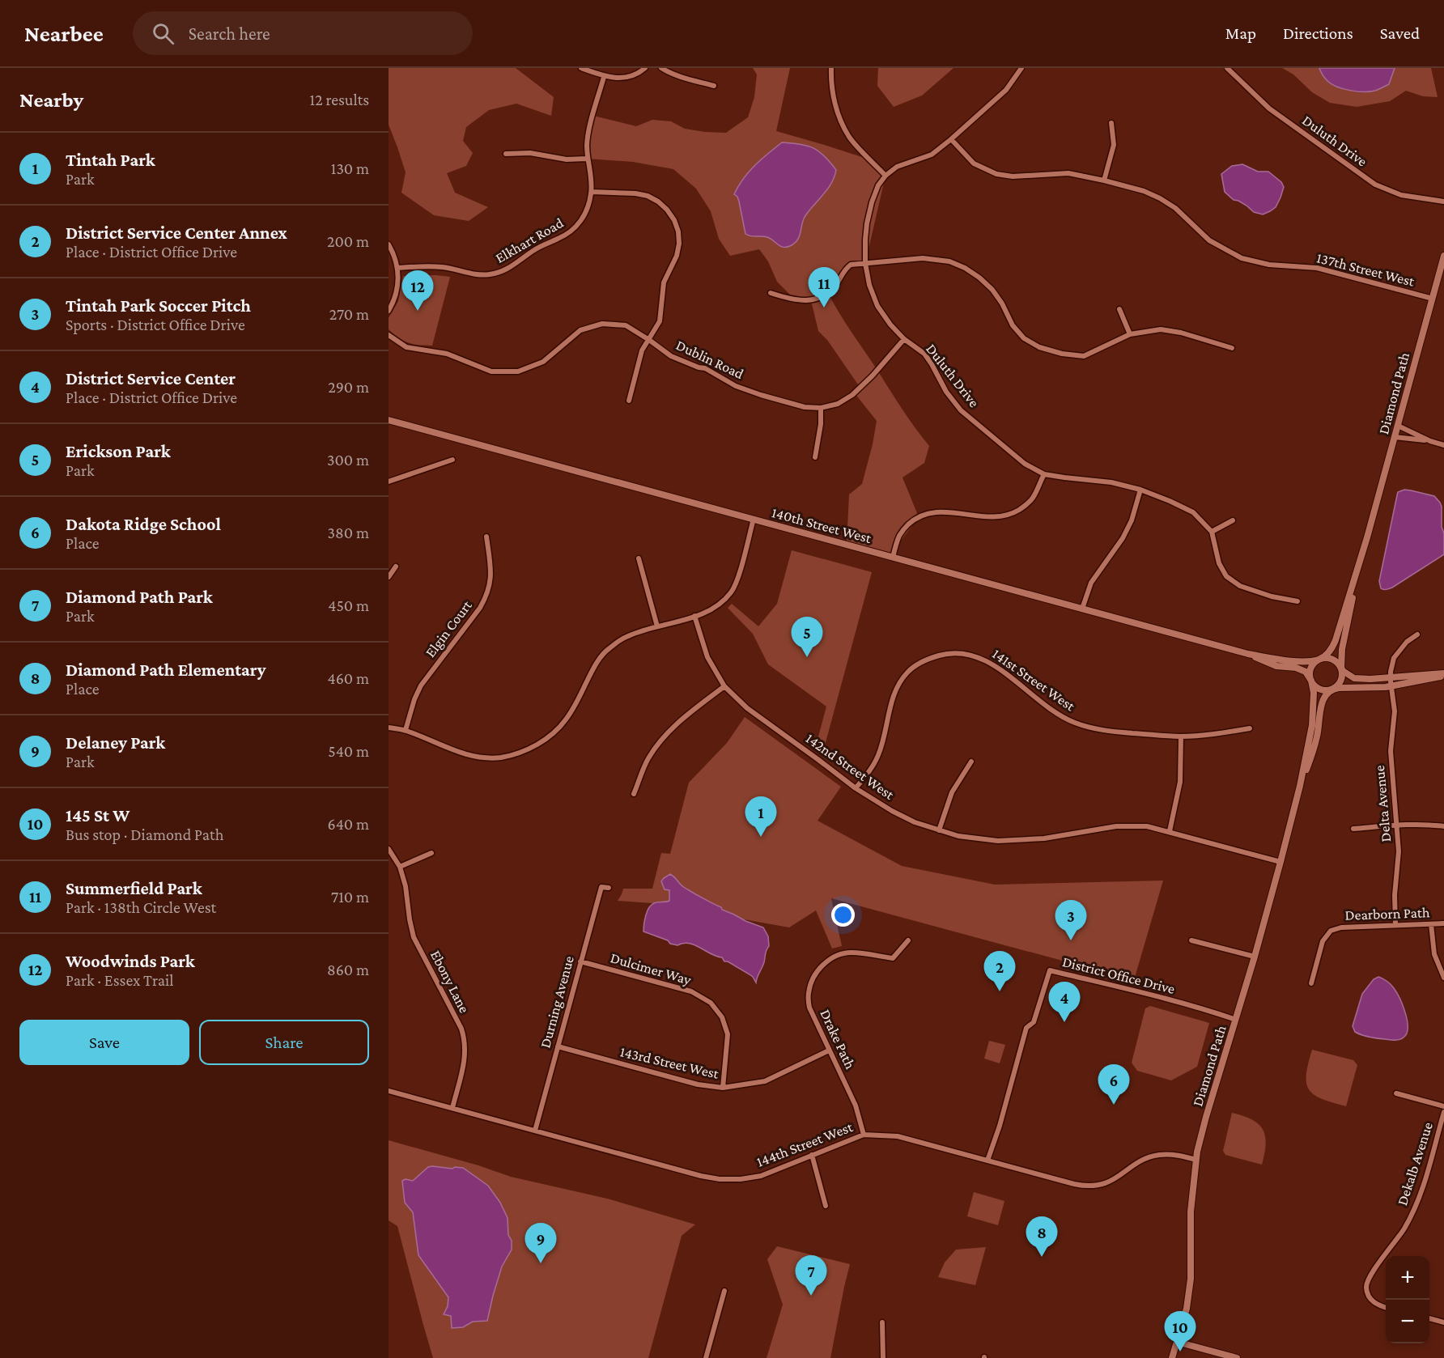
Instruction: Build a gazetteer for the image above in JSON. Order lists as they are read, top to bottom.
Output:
{
  "streets": {
    "street": [
      "Duluth Drive",
      "Elkhart Road",
      "137th Street West",
      "Dublin Road",
      "Diamond Path",
      "140th Street West",
      "Elgin Court",
      "141st Street West",
      "142nd Street West",
      "Delta Avenue",
      "Dearborn Path",
      "Dulcimer Way",
      "District Office Drive",
      "Ebony Lane",
      "Durning Avenue",
      "Drake Path",
      "143rd Street West",
      "144th Street West",
      "Dekalb Avenue"
    ]
  },
  "crossings": [
    ["Duluth Drive", "137th Street West"],
    ["Duluth Drive", "Dublin Road"],
    ["137th Street West", "Diamond Path"],
    ["Diamond Path", "140th Street West"],
    ["Diamond Path", "142nd Street West"],
    ["Diamond Path", "District Office Drive"],
    ["Diamond Path", "144th Street West"],
    ["141st Street West", "142nd Street West"],
    ["Delta Avenue", "Dearborn Path"],
    ["Dulcimer Way", "Durning Avenue"],
    ["Dulcimer Way", "143rd Street West"],
    ["District Office Drive", "144th Street West"],
    ["Ebony Lane", "144th Street West"],
    ["Durning Avenue", "143rd Street West"],
    ["Durning Avenue", "144th Street West"],
    ["Drake Path", "143rd Street West"],
    ["Drake Path", "144th Street West"]
  ],
  "page": {
    "header": "Nearbee",
    "search": "Search here",
    "nav": ["Map", "Directions", "Saved"],
    "heading": ["Nearby", "12 results"],
    "list": [
      {
        "mark": "1",
        "name": "Tintah Park",
        "note": "Park",
        "value": "130 m"
      },
      {
        "mark": "2",
        "name": "District Service Center Annex",
        "note": "Place · District Office Drive",
        "value": "200 m"
      },
      {
        "mark": "3",
        "name": "Tintah Park Soccer Pitch",
        "note": "Sports · District Office Drive",
        "value": "270 m"
      },
      {
        "mark": "4",
        "name": "District Service Center",
        "note": "Place · District Office Drive",
        "value": "290 m"
      },
      {
        "mark": "5",
        "name": "Erickson Park",
        "note": "Park",
        "value": "300 m"
      },
      {
        "mark": "6",
        "name": "Dakota Ridge School",
        "note": "Place",
        "value": "380 m"
      },
      {
        "mark": "7",
        "name": "Diamond Path Park",
        "note": "Park",
        "value": "450 m"
      },
      {
        "mark": "8",
        "name": "Diamond Path Elementary",
        "note": "Place",
        "value": "460 m"
      },
      {
        "mark": "9",
        "name": "Delaney Park",
        "note": "Park",
        "value": "540 m"
      },
      {
        "mark": "10",
        "name": "145 St W",
        "note": "Bus stop · Diamond Path",
        "value": "640 m"
      },
      {
        "mark": "11",
        "name": "Summerfield Park",
        "note": "Park · 138th Circle West",
        "value": "710 m"
      },
      {
        "mark": "12",
        "name": "Woodwinds Park",
        "note": "Park · Essex Trail",
        "value": "860 m"
      }
    ],
    "pins": [
      "11",
      "12",
      "5",
      "1",
      "3",
      "2",
      "4",
      "6",
      "8",
      "9",
      "7",
      "10"
    ],
    "buttons": ["Save", "Share"],
    "map_buttons": ["+", "−"]
  }
}
